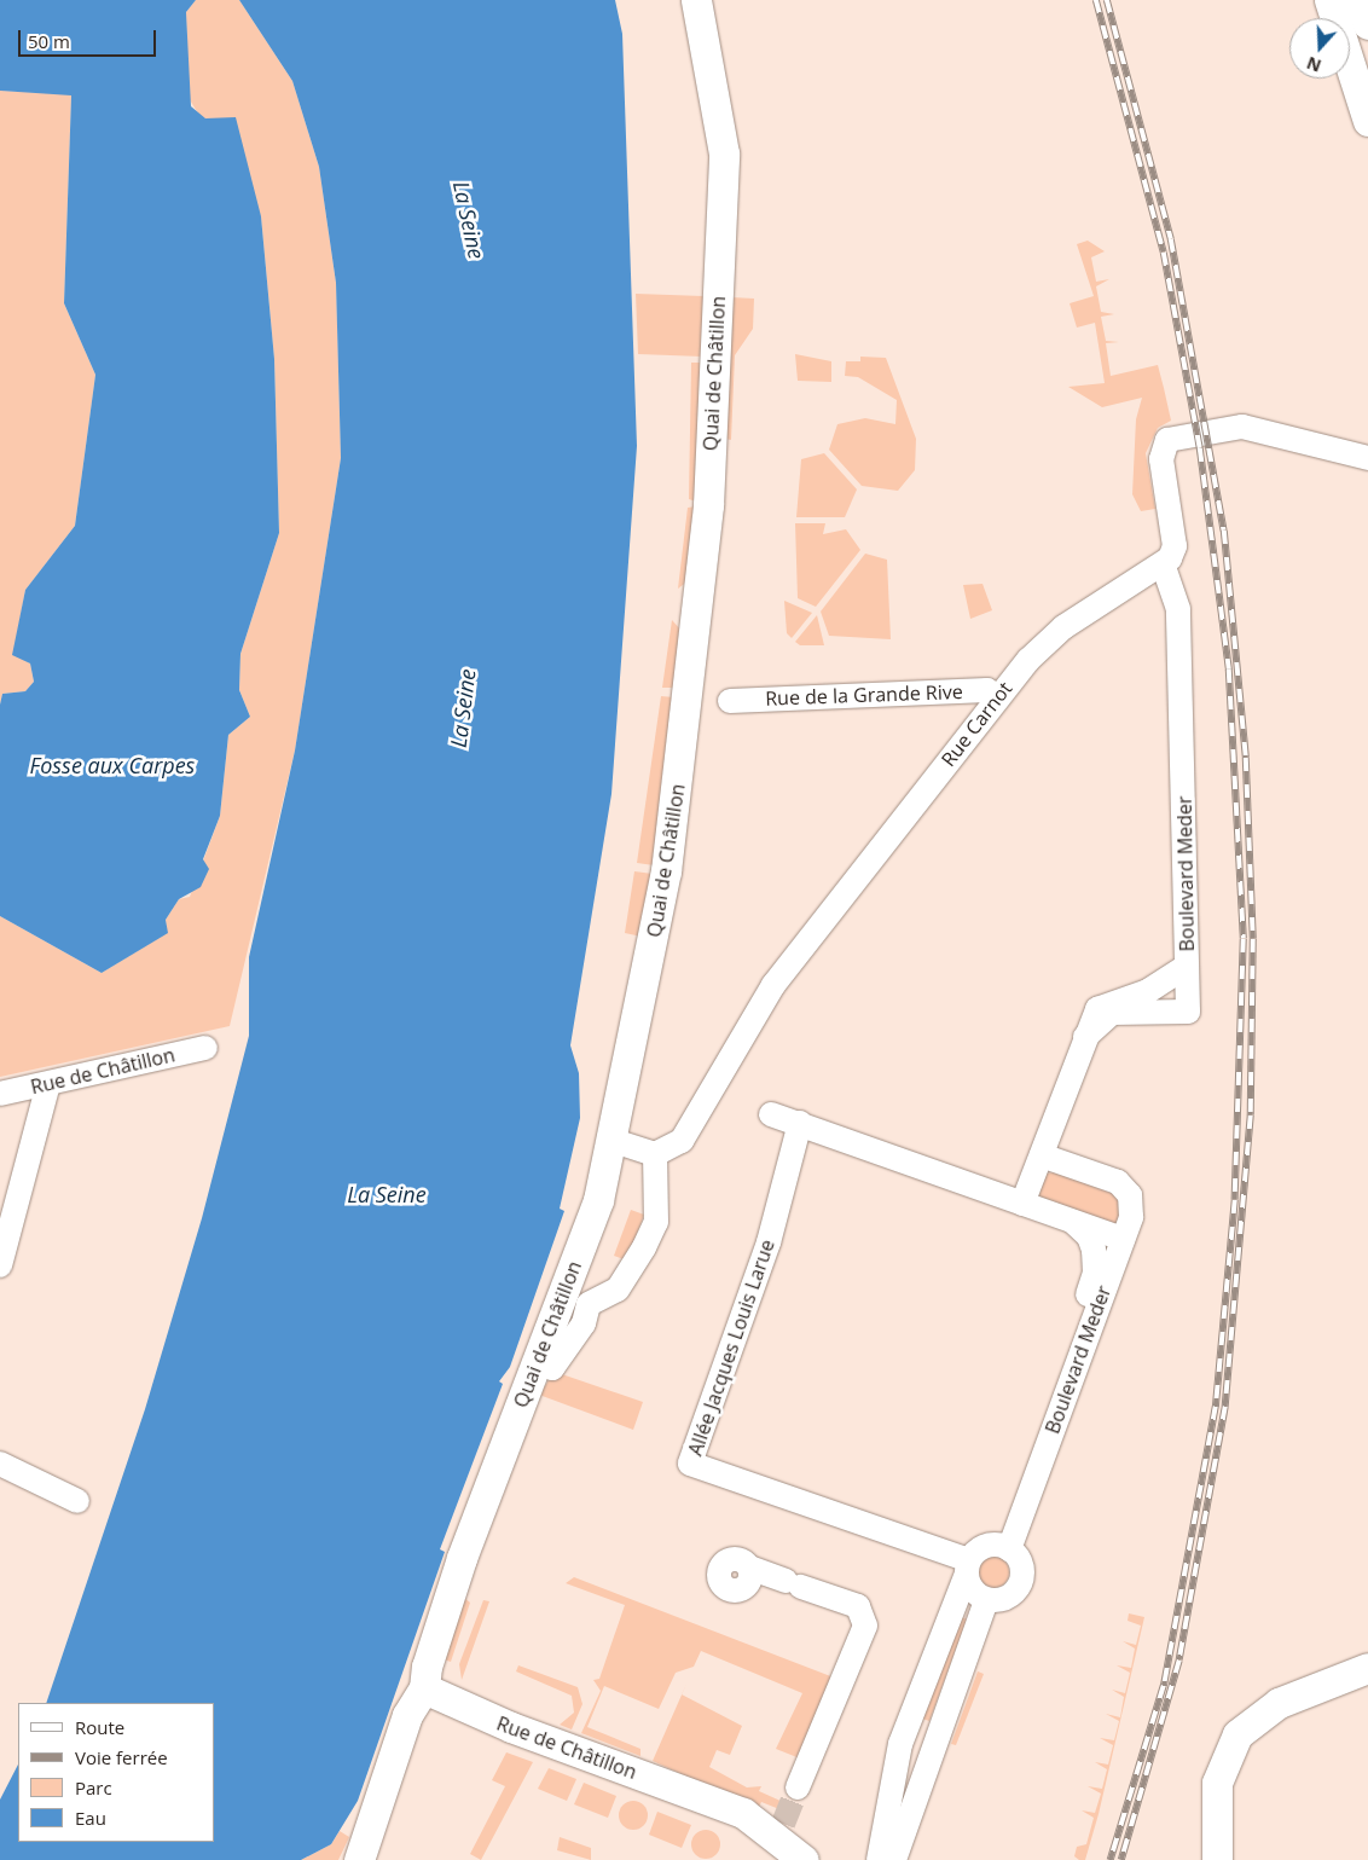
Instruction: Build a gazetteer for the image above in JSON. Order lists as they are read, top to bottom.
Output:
{
  "streets": {
    "main road": ["Quai de Châtillon", "Rue de Châtillon"],
    "street": [
      "Rue de la Grande Rive",
      "Rue Carnot",
      "Boulevard Meder",
      "Allée Jacques Louis Larue"
    ]
  },
  "crossings": [
    ["Quai de Châtillon", "Rue de Châtillon"],
    ["Rue de la Grande Rive", "Rue Carnot"],
    ["Rue Carnot", "Boulevard Meder"],
    ["Boulevard Meder", "Allée Jacques Louis Larue"]
  ],
  "water": ["La Seine", "Fosse aux Carpes"],
  "legend": [
    "Route",
    "Voie ferrée",
    "Parc",
    "Eau"
  ],
  "scale_bar": "50 m",
  "north": "bottom"
}
